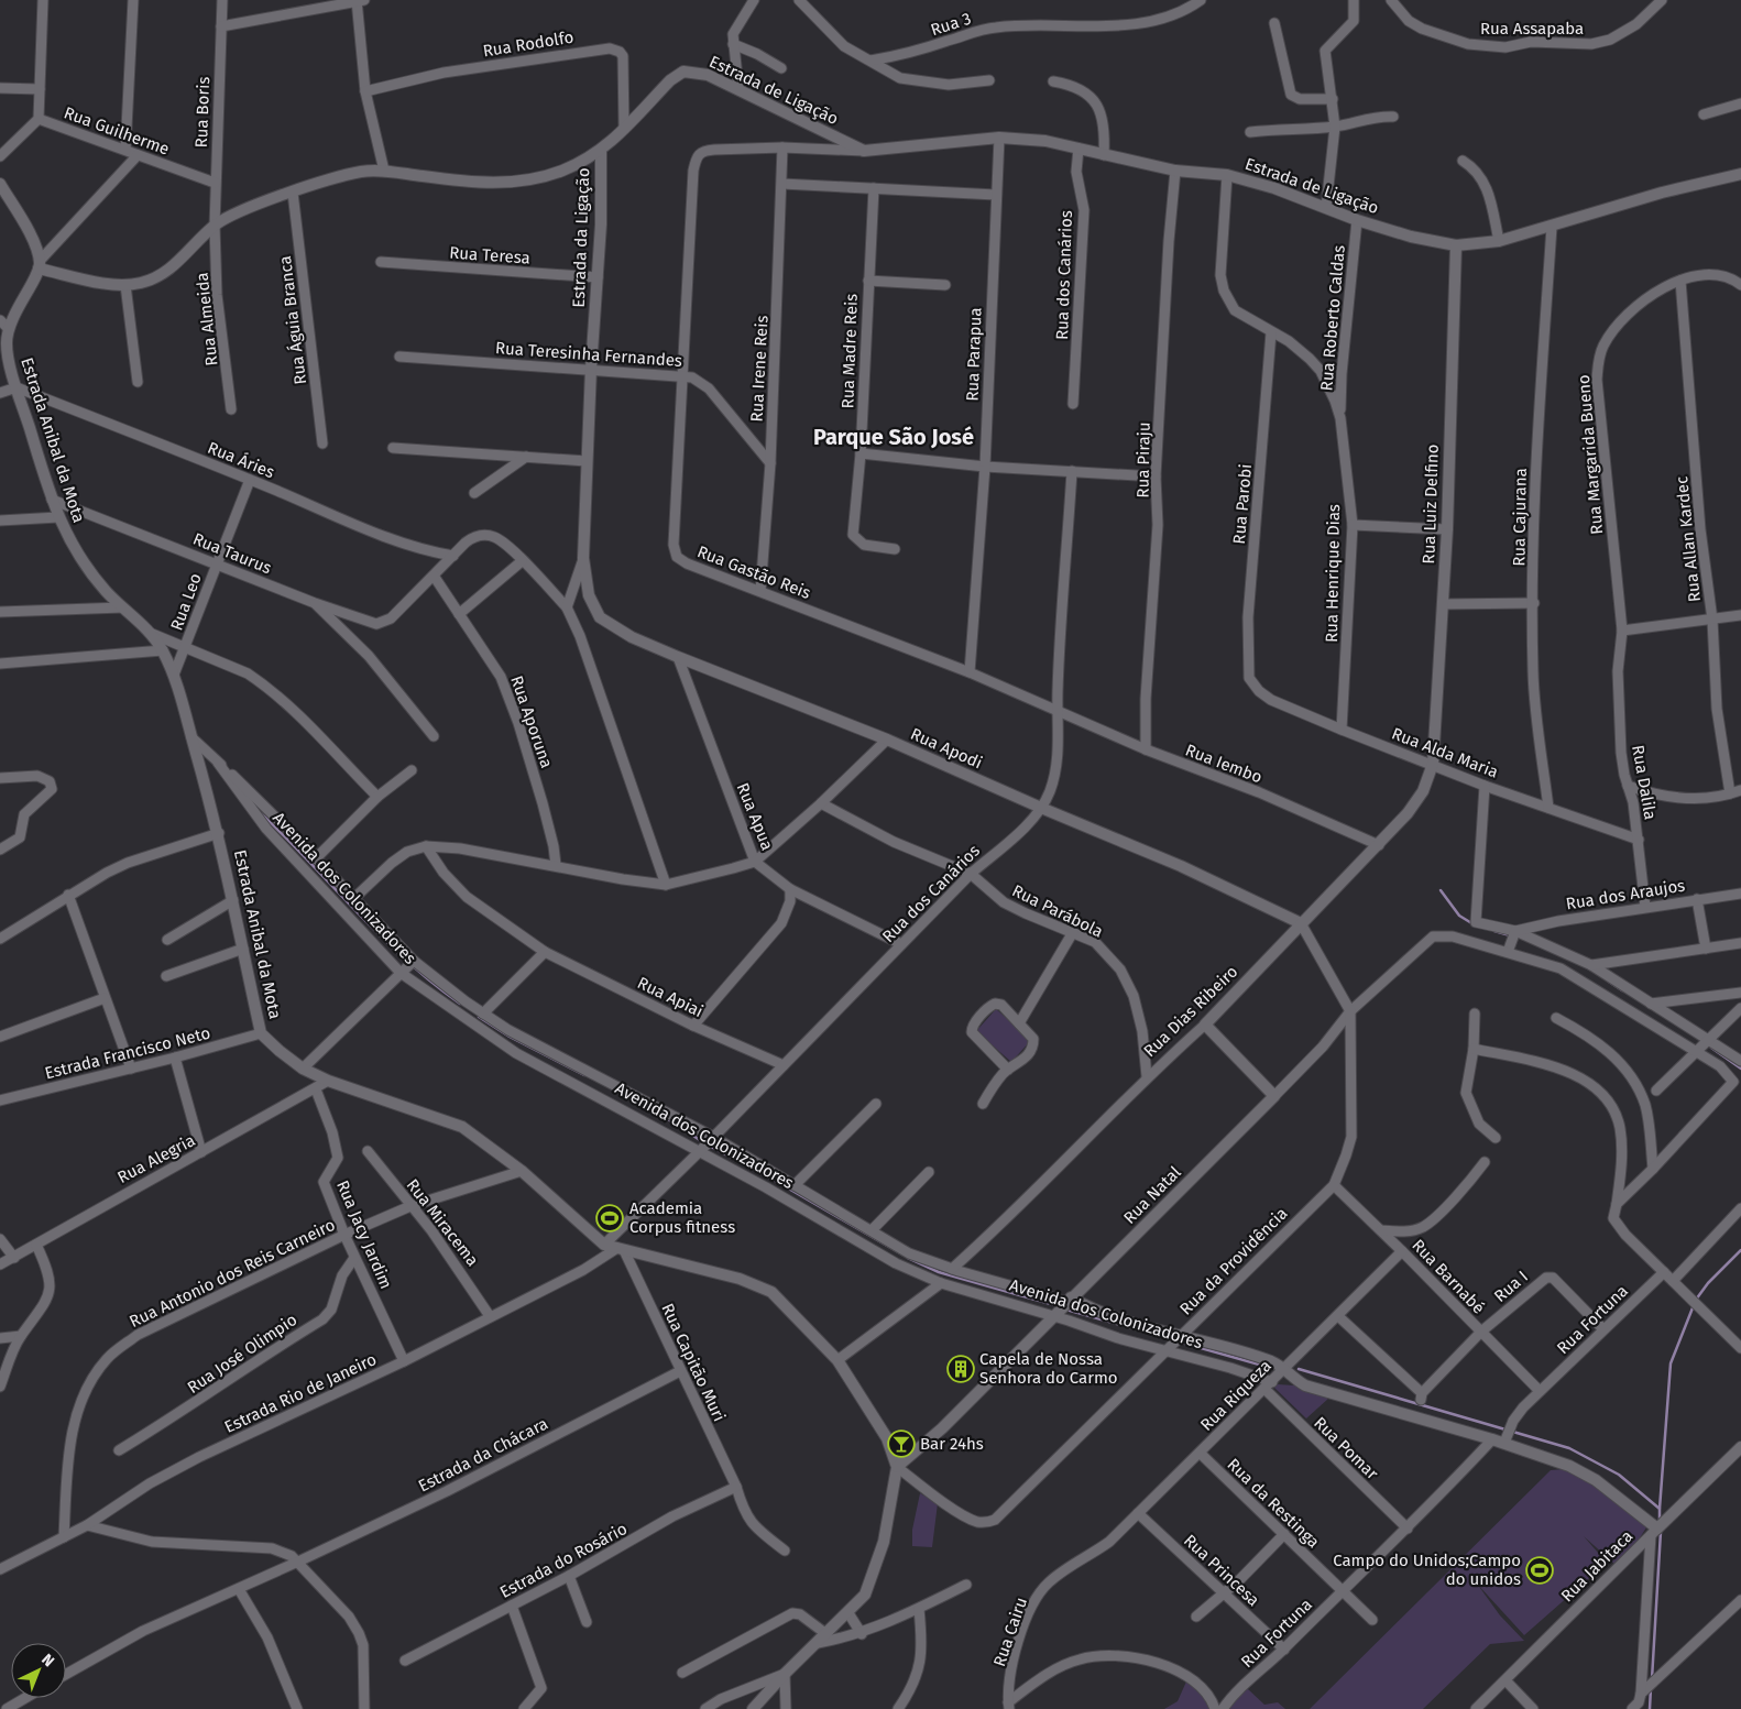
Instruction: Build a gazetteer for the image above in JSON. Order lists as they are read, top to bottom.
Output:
{
  "streets": {
    "street": [
      "Rua 3",
      "Rua Assapaba",
      "Rua Rodolfo",
      "Estrada de Ligação",
      "Rua Boris",
      "Rua Guilherme",
      "Estrada da Ligação",
      "Rua Teresa",
      "Rua dos Canários",
      "Rua Roberto Caldas",
      "Rua Almeida",
      "Rua Águia Branca",
      "Rua Madre Reis",
      "Rua Teresinha Fernandes",
      "Rua Parapua",
      "Rua Irene Reis",
      "Estrada Anibal da Mota",
      "Rua Margarida Bueno",
      "Rua Áries",
      "Rua Piraju",
      "Rua Parobi",
      "Rua Luiz Delfino",
      "Rua Cajurana",
      "Rua Allan Kardec",
      "Rua Taurus",
      "Rua Gastão Reis",
      "Rua Henrique Dias",
      "Rua Leo",
      "Rua Aporuna",
      "Rua Apodi",
      "Rua Alda Maria",
      "Rua Iembo",
      "Rua Dalila",
      "Rua Apua",
      "Avenida dos Colonizadores",
      "Rua dos Araujos",
      "Rua Parábola",
      "Rua Apiai",
      "Rua Dias Ribeiro",
      "Estrada Francisco Neto",
      "Rua Alegria",
      "Rua Natal",
      "Rua Miracema",
      "Rua Jacy Jardim",
      "Rua da Providência",
      "Rua Antonio dos Reis Carneiro",
      "Rua Barnabé",
      "Rua I",
      "Rua Fortuna",
      "Rua José Olimpio",
      "Rua Capitão Muri",
      "Estrada Rio de Janeiro",
      "Rua Riqueza",
      "Rua Pomar",
      "Estrada da Chácara",
      "Rua da Restinga",
      "Estrada do Rosário",
      "Rua Jabitaca",
      "Rua Princesa",
      "Rua Cairu"
    ]
  },
  "crossings": [
    ["Rua Rodolfo", "Estrada de Ligação"],
    ["Estrada de Ligação", "Estrada da Ligação"],
    ["Estrada de Ligação", "Rua dos Canários"],
    ["Estrada de Ligação", "Rua Roberto Caldas"],
    ["Estrada de Ligação", "Rua Parapua"],
    ["Estrada de Ligação", "Rua Irene Reis"],
    ["Estrada de Ligação", "Rua Piraju"],
    ["Estrada de Ligação", "Rua Luiz Delfino"],
    ["Estrada de Ligação", "Rua Cajurana"],
    ["Estrada de Ligação", "Rua Gastão Reis"],
    ["Estrada de Ligação", "Rua Henrique Dias"],
    ["Rua Boris", "Rua Guilherme"],
    ["Rua Boris", "Estrada da Ligação"],
    ["Rua Boris", "Rua Almeida"],
    ["Estrada da Ligação", "Rua Teresa"],
    ["Estrada da Ligação", "Rua Almeida"],
    ["Estrada da Ligação", "Rua Águia Branca"],
    ["Estrada da Ligação", "Rua Teresinha Fernandes"],
    ["Estrada da Ligação", "Estrada Anibal da Mota"],
    ["Estrada da Ligação", "Rua Apodi"],
    ["Rua dos Canários", "Estrada Anibal da Mota"],
    ["Rua dos Canários", "Rua Gastão Reis"],
    ["Rua dos Canários", "Rua Apodi"],
    ["Rua dos Canários", "Rua Iembo"],
    ["Rua dos Canários", "Rua Apua"],
    ["Rua dos Canários", "Avenida dos Colonizadores"],
    ["Rua dos Canários", "Rua Parábola"],
    ["Rua dos Canários", "Rua Apiai"],
    ["Rua Roberto Caldas", "Rua Henrique Dias"],
    ["Rua Teresinha Fernandes", "Rua Irene Reis"],
    ["Rua Teresinha Fernandes", "Rua Gastão Reis"],
    ["Rua Parapua", "Rua Gastão Reis"],
    ["Rua Irene Reis", "Rua Gastão Reis"],
    ["Estrada Anibal da Mota", "Rua Áries"],
    ["Estrada Anibal da Mota", "Rua Taurus"],
    ["Estrada Anibal da Mota", "Rua Leo"],
    ["Estrada Anibal da Mota", "Avenida dos Colonizadores"],
    ["Estrada Anibal da Mota", "Estrada Francisco Neto"],
    ["Estrada Anibal da Mota", "Rua Alegria"],
    ["Estrada Anibal da Mota", "Rua Natal"],
    ["Estrada Anibal da Mota", "Rua da Providência"],
    ["Estrada Anibal da Mota", "Rua Antonio dos Reis Carneiro"],
    ["Estrada Anibal da Mota", "Rua Capitão Muri"],
    ["Estrada Anibal da Mota", "Estrada Rio de Janeiro"],
    ["Rua Margarida Bueno", "Rua Allan Kardec"],
    ["Rua Margarida Bueno", "Rua Dalila"],
    ["Rua Áries", "Rua Leo"],
    ["Rua Piraju", "Rua Iembo"],
    ["Rua Parobi", "Rua Henrique Dias"],
    ["Rua Parobi", "Rua Alda Maria"],
    ["Rua Luiz Delfino", "Rua Alda Maria"],
    ["Rua Luiz Delfino", "Rua Dias Ribeiro"],
    ["Rua Cajurana", "Rua Alda Maria"],
    ["Rua Taurus", "Rua Leo"],
    ["Rua Gastão Reis", "Rua Iembo"],
    ["Rua Henrique Dias", "Rua Alda Maria"],
    ["Rua Apodi", "Rua Apua"],
    ["Rua Apodi", "Rua Dias Ribeiro"],
    ["Rua Alda Maria", "Rua Dalila"],
    ["Rua Alda Maria", "Rua Dias Ribeiro"],
    ["Rua Iembo", "Rua Dias Ribeiro"],
    ["Rua Dalila", "Rua dos Araujos"],
    ["Avenida dos Colonizadores", "Rua Dias Ribeiro"],
    ["Avenida dos Colonizadores", "Rua Natal"],
    ["Avenida dos Colonizadores", "Rua da Providência"],
    ["Avenida dos Colonizadores", "Rua Fortuna"],
    ["Avenida dos Colonizadores", "Rua Riqueza"],
    ["Avenida dos Colonizadores", "Rua Pomar"],
    ["Avenida dos Colonizadores", "Rua Jabitaca"],
    ["Rua Parábola", "Rua Dias Ribeiro"],
    ["Rua Alegria", "Rua Jacy Jardim"],
    ["Rua Natal", "Rua da Providência"],
    ["Rua Miracema", "Rua Antonio dos Reis Carneiro"],
    ["Rua Miracema", "Estrada Rio de Janeiro"],
    ["Rua Jacy Jardim", "Rua Antonio dos Reis Carneiro"],
    ["Rua Jacy Jardim", "Rua José Olimpio"],
    ["Rua Jacy Jardim", "Estrada Rio de Janeiro"],
    ["Rua da Providência", "Rua Barnabé"],
    ["Rua Antonio dos Reis Carneiro", "Estrada Rio de Janeiro"],
    ["Rua Barnabé", "Rua I"],
    ["Rua Barnabé", "Rua Fortuna"],
    ["Rua Barnabé", "Rua Riqueza"],
    ["Rua I", "Rua Fortuna"],
    ["Rua I", "Rua Riqueza"],
    ["Rua Fortuna", "Rua Pomar"],
    ["Rua Fortuna", "Rua da Restinga"],
    ["Rua Fortuna", "Rua Princesa"],
    ["Rua Capitão Muri", "Estrada Rio de Janeiro"],
    ["Rua Capitão Muri", "Estrada da Chácara"],
    ["Rua Capitão Muri", "Estrada do Rosário"],
    ["Rua Riqueza", "Rua Pomar"],
    ["Rua Riqueza", "Rua da Restinga"],
    ["Rua Riqueza", "Rua Princesa"],
    ["Rua Riqueza", "Rua Cairu"]
  ],
  "districts": ["Parque São José"],
  "places": {
    "sports": ["Academia Corpus fitness", "Campo do Unidos;Campo do unidos"],
    "building": ["Capela de Nossa Senhora do Carmo"],
    "bar": ["Bar 24hs"]
  },
  "north": "top right"
}
